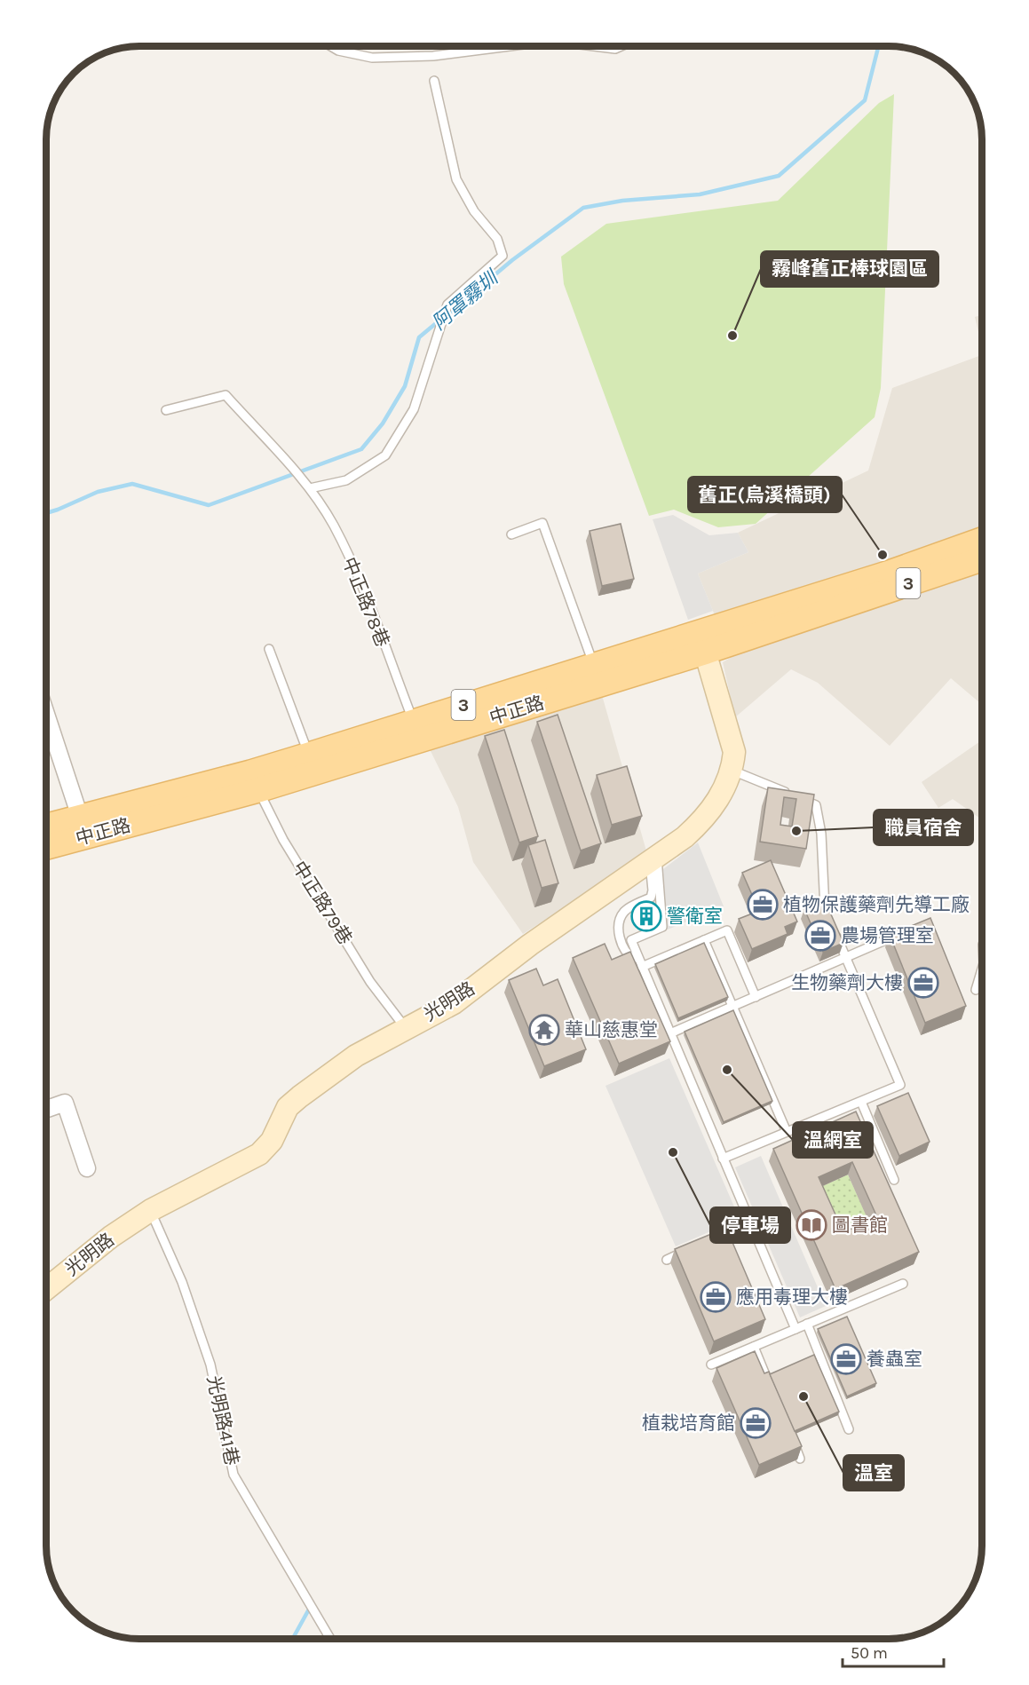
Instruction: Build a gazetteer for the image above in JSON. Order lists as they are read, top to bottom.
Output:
{
  "streets": {
    "main road": ["3", "中正路"],
    "street": ["光明路"],
    "lane": ["中正路78巷", "中正路79巷", "光明路41巷"]
  },
  "crossings": [
    ["中正路78巷", "中正路"],
    ["中正路", "中正路79巷"],
    ["中正路", "光明路"],
    ["中正路79巷", "光明路"],
    ["光明路", "光明路41巷"]
  ],
  "water": ["阿罩霧圳"],
  "places": {
    "other": [
      "霧峰舊正棒球園區",
      "舊正(烏溪橋頭)",
      "職員宿舍",
      "溫網室",
      "停車場",
      "溫室"
    ],
    "office": [
      "植物保護藥劑先導工廠",
      "農場管理室",
      "生物藥劑大樓",
      "應用毒理大樓",
      "養蟲室",
      "植栽培育館"
    ],
    "building": ["警衛室"],
    "temple": ["華山慈惠堂"],
    "library": ["圖書館"]
  },
  "scale_bar": "50 m"
}
